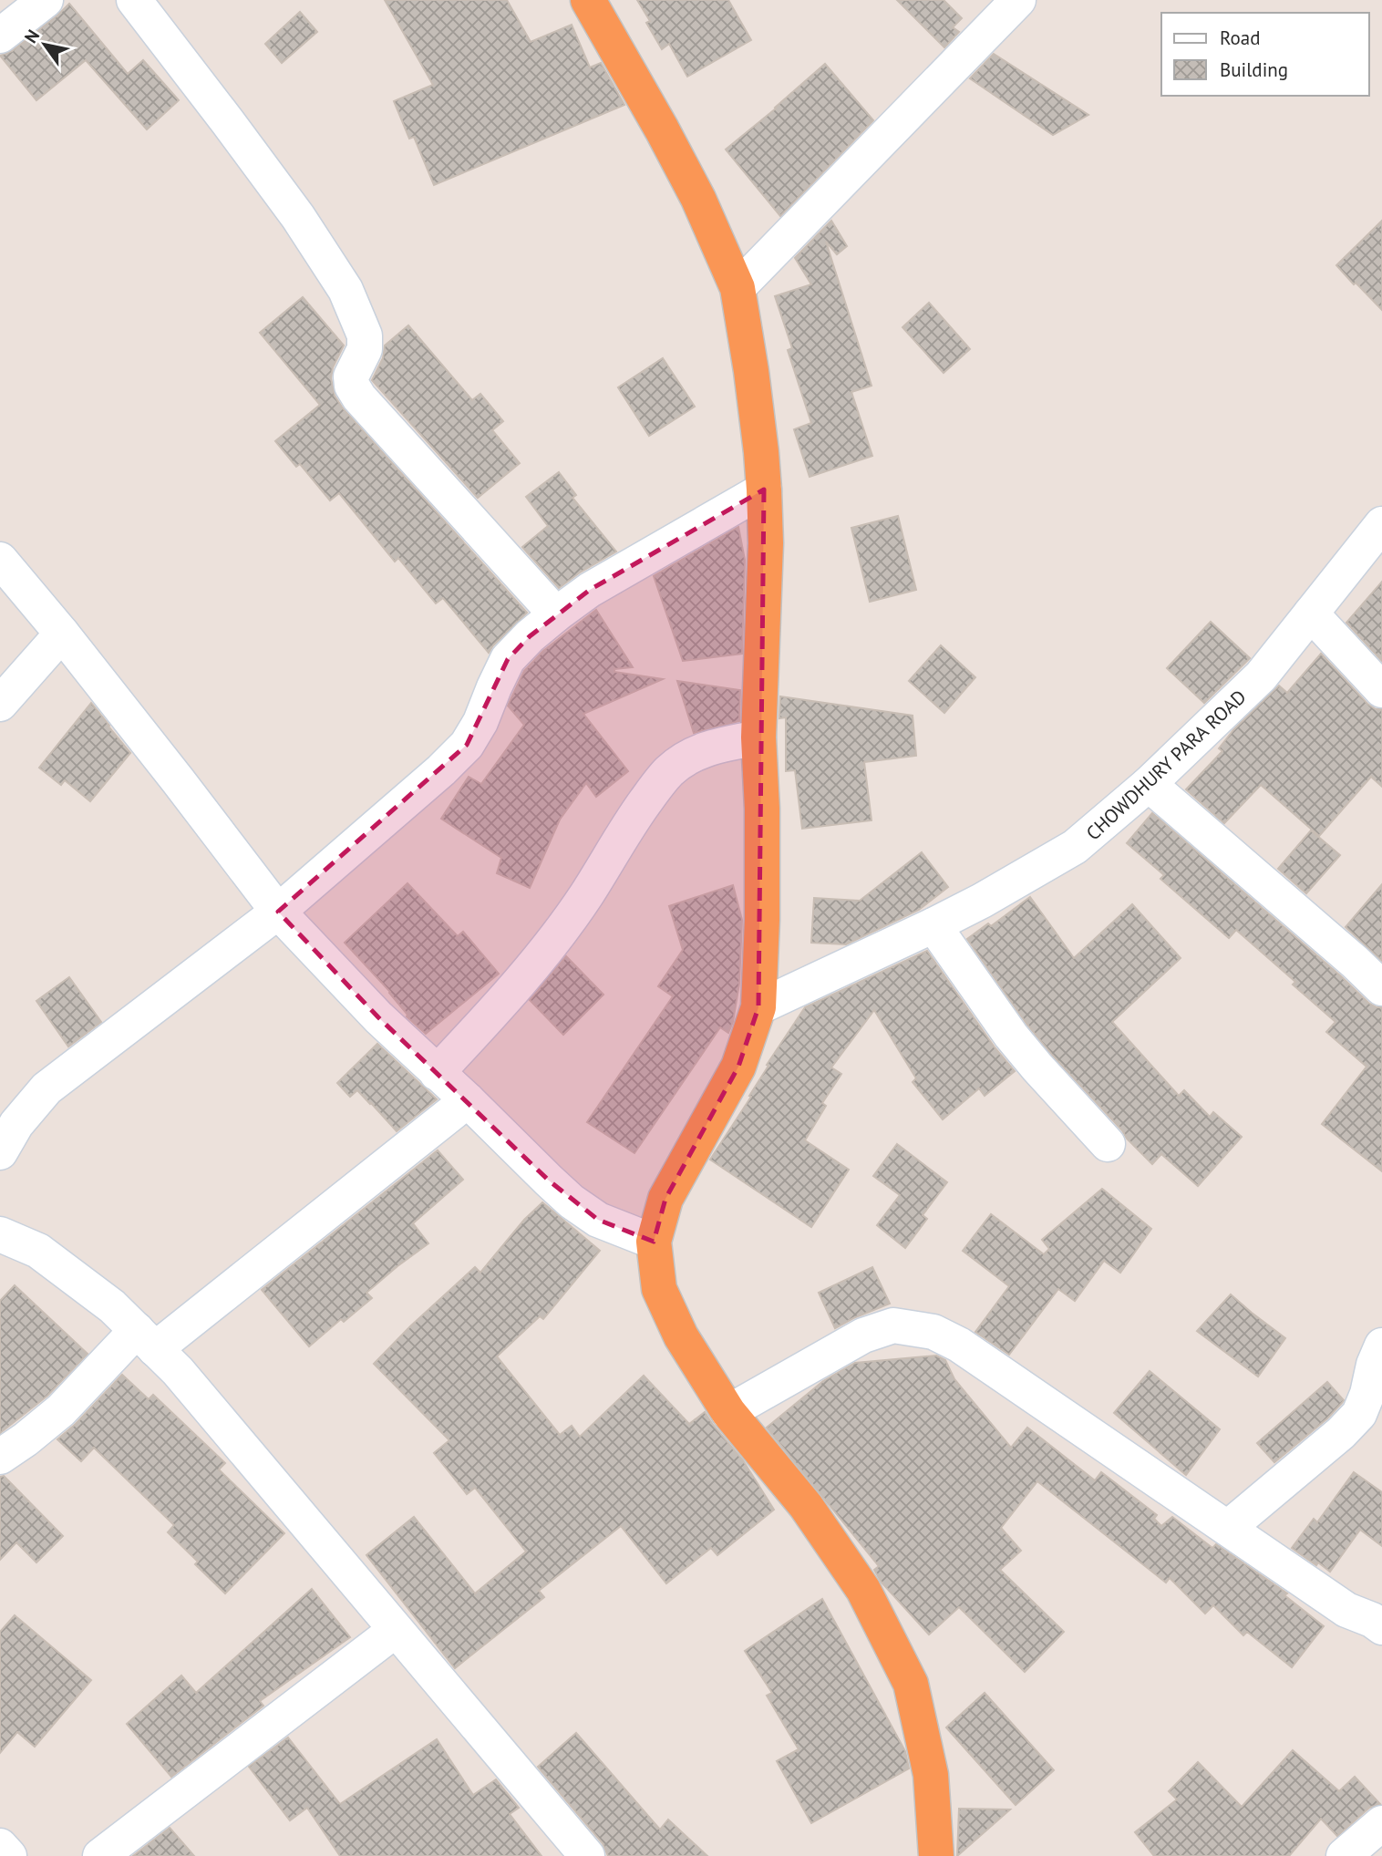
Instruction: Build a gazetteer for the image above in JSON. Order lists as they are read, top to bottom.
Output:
{
  "streets": {
    "street": ["CHOWDHURY PARA ROAD"]
  },
  "legend": ["Road", "Building"],
  "north": "top left"
}
